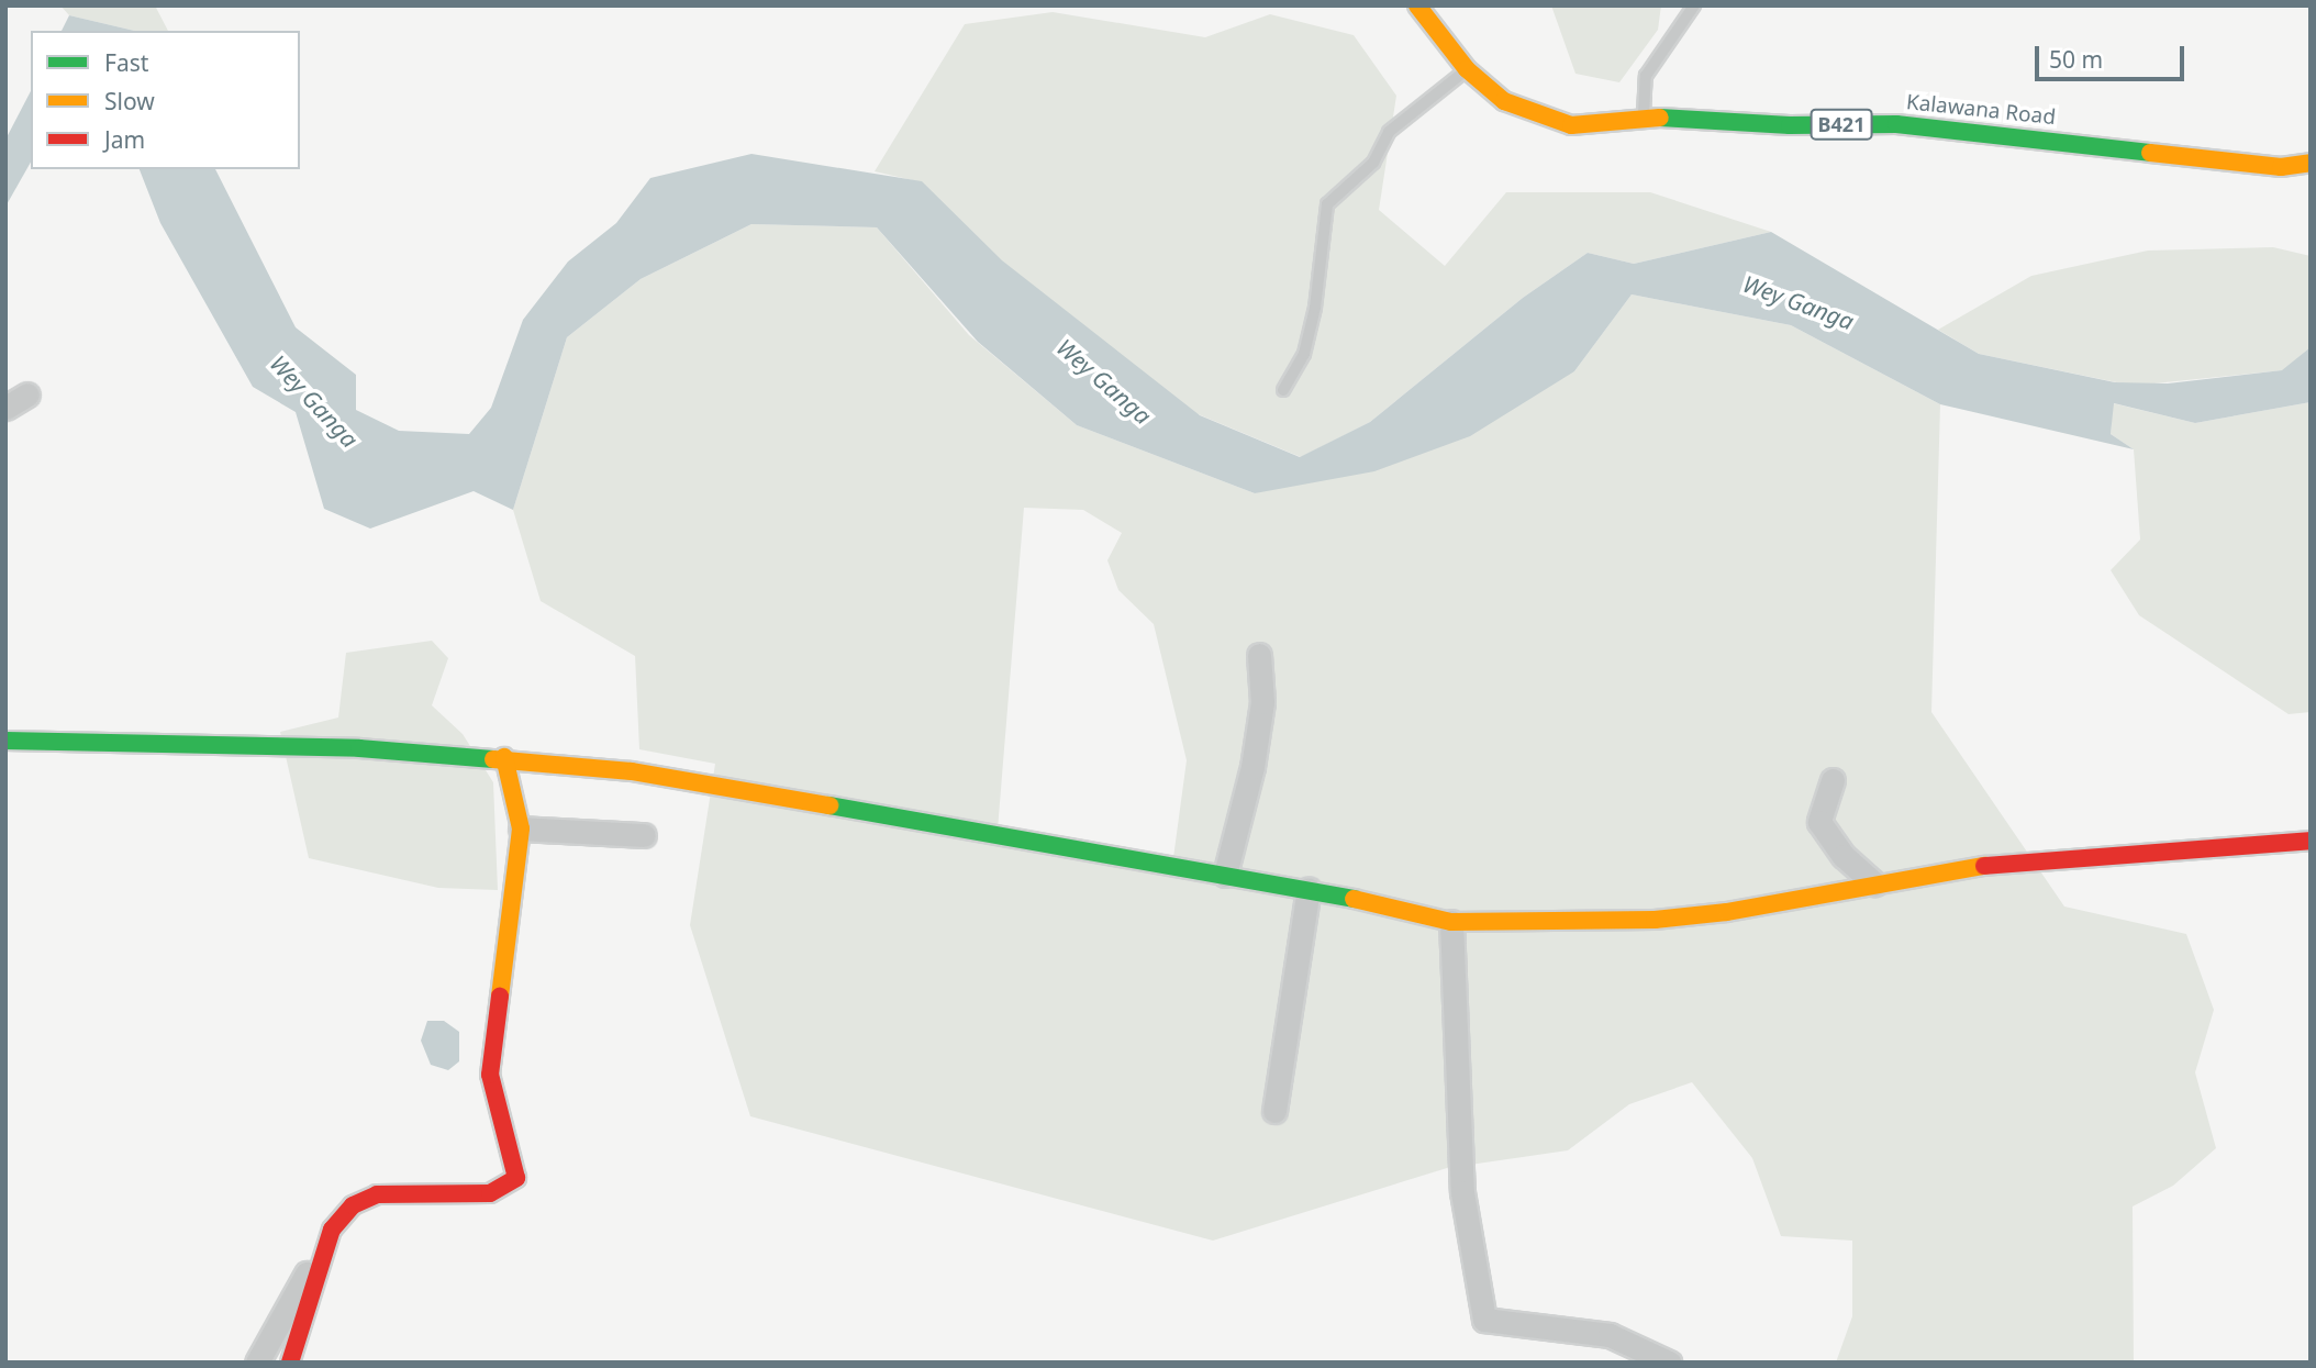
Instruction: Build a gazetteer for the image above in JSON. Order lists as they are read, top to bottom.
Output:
{
  "streets": {
    "street": ["Kalawana Road", "B421"]
  },
  "water": ["Wey Ganga"],
  "legend": ["Fast", "Slow", "Jam"],
  "scale_bar": "50 m"
}
